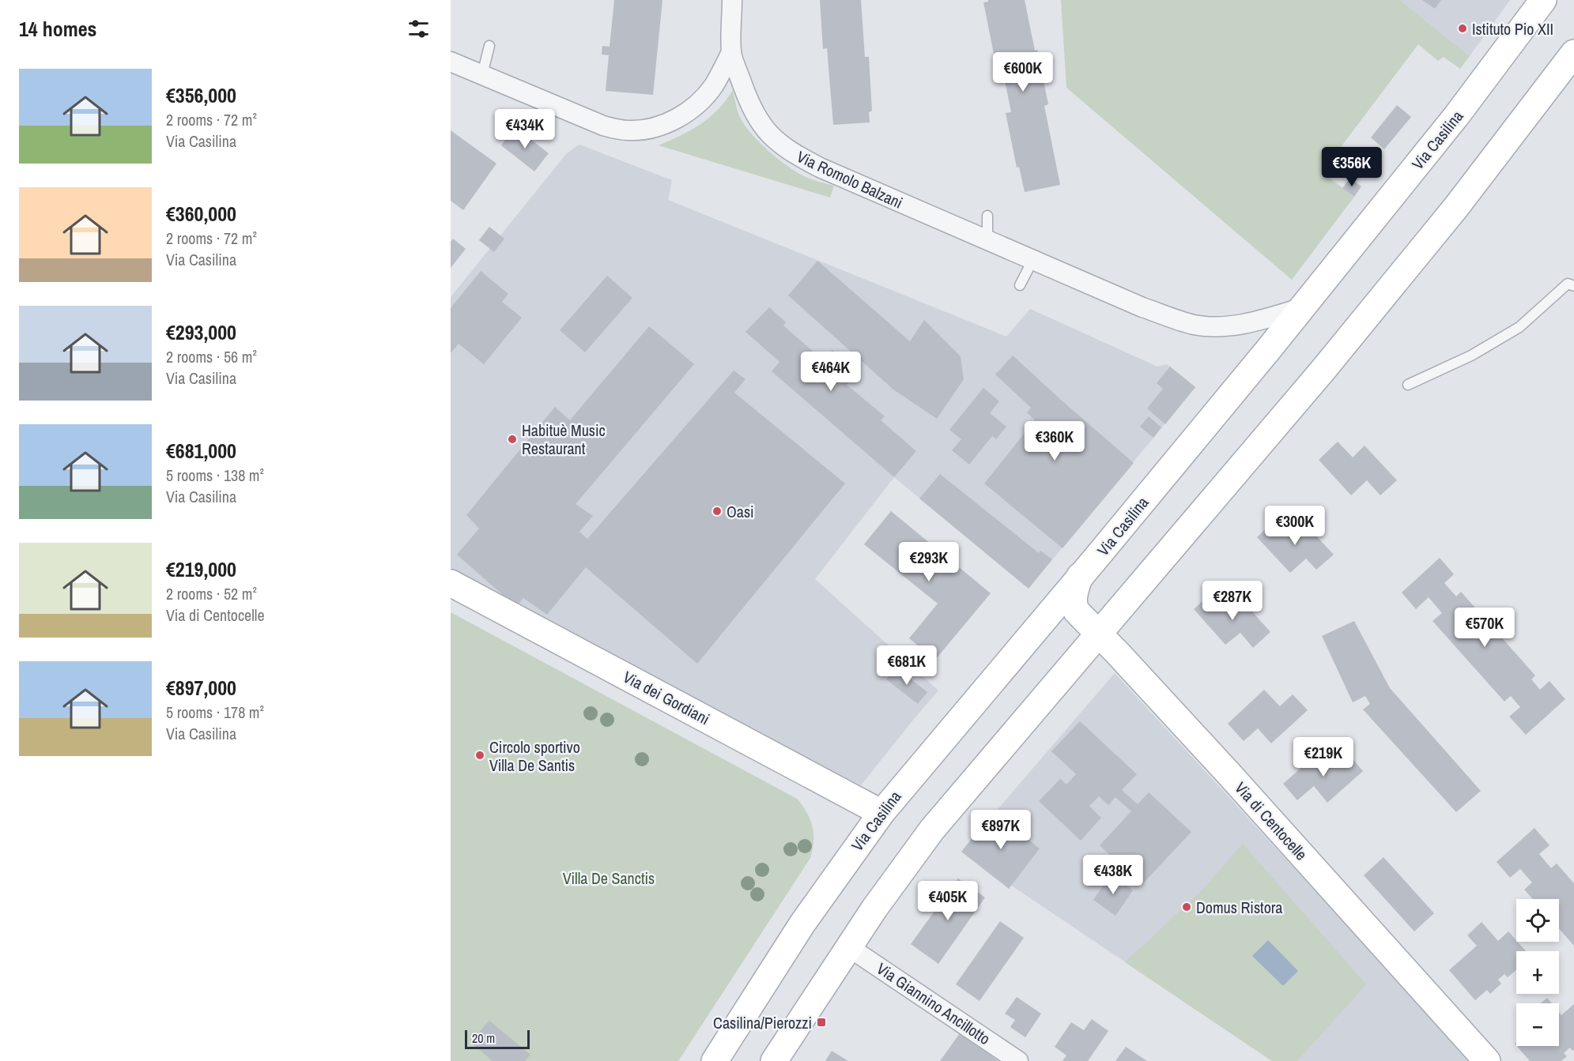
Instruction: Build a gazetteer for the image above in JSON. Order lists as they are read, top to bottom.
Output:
{
  "streets": {
    "main road": ["Via Casilina", "Via dei Gordiani", "Via di Centocelle"],
    "street": ["Via Romolo Balzani", "Via Giannino Ancillotto"]
  },
  "crossings": [
    ["Via Casilina", "Via Romolo Balzani"],
    ["Via Casilina", "Via dei Gordiani"],
    ["Via Casilina", "Via di Centocelle"]
  ],
  "parks": ["Villa De Sanctis"],
  "places": {
    "other": [
      "Istituto Pio XII",
      "Habituè Music Restaurant",
      "Oasi",
      "Circolo sportivo Villa De Santis",
      "Domus Ristora"
    ],
    "transit": ["Casilina/Pierozzi"]
  },
  "scale_bar": "20 m",
  "page": {
    "heading": "14 homes",
    "price": [
      "€600K",
      "€434K",
      "€356K",
      "€464K",
      "€360K",
      "€300K",
      "€293K",
      "€287K",
      "€570K",
      "€681K",
      "€219K",
      "€897K",
      "€438K",
      "€405K"
    ],
    "list": [
      {
        "name": "€356,000",
        "note": "2 rooms · 72 m² · Via Casilina"
      },
      {
        "name": "€360,000",
        "note": "2 rooms · 72 m² · Via Casilina"
      },
      {
        "name": "€293,000",
        "note": "2 rooms · 56 m² · Via Casilina"
      },
      {
        "name": "€681,000",
        "note": "5 rooms · 138 m² · Via Casilina"
      },
      {
        "name": "€219,000",
        "note": "2 rooms · 52 m² · Via di Centocelle"
      },
      {
        "name": "€897,000",
        "note": "5 rooms · 178 m² · Via Casilina"
      }
    ],
    "map_buttons": ["+", "−"],
    "scale": "20 m"
  }
}
